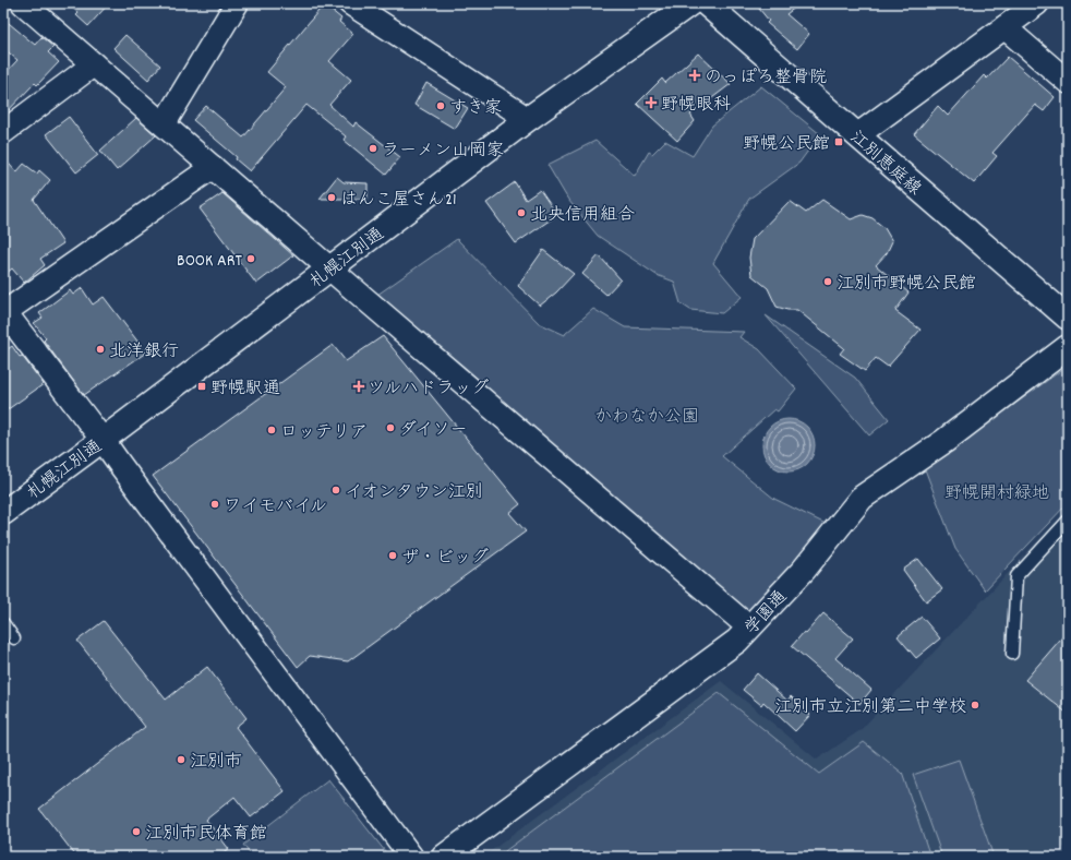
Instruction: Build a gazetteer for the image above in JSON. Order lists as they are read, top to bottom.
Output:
{
  "streets": {
    "main road": ["江別恵庭線", "札幌江別通", "学園通"]
  },
  "parks": ["かわなか公園", "野幌開村緑地"],
  "places": {
    "health": ["のっぽろ整骨院", "野幌眼科", "ツルハドラッグ"],
    "other": [
      "すき家",
      "ラーメン山岡家",
      "はんこ屋さん21",
      "北央信用組合",
      "BOOK ART",
      "江別市野幌公民館",
      "北洋銀行",
      "ダイソー",
      "ロッテリア",
      "イオンタウン江別",
      "ワイモバイル",
      "ザ・ビッグ",
      "江別市立江別第二中学校",
      "江別市",
      "江別市民体育館"
    ],
    "transit": ["野幌公民館", "野幌駅通"]
  }
}
